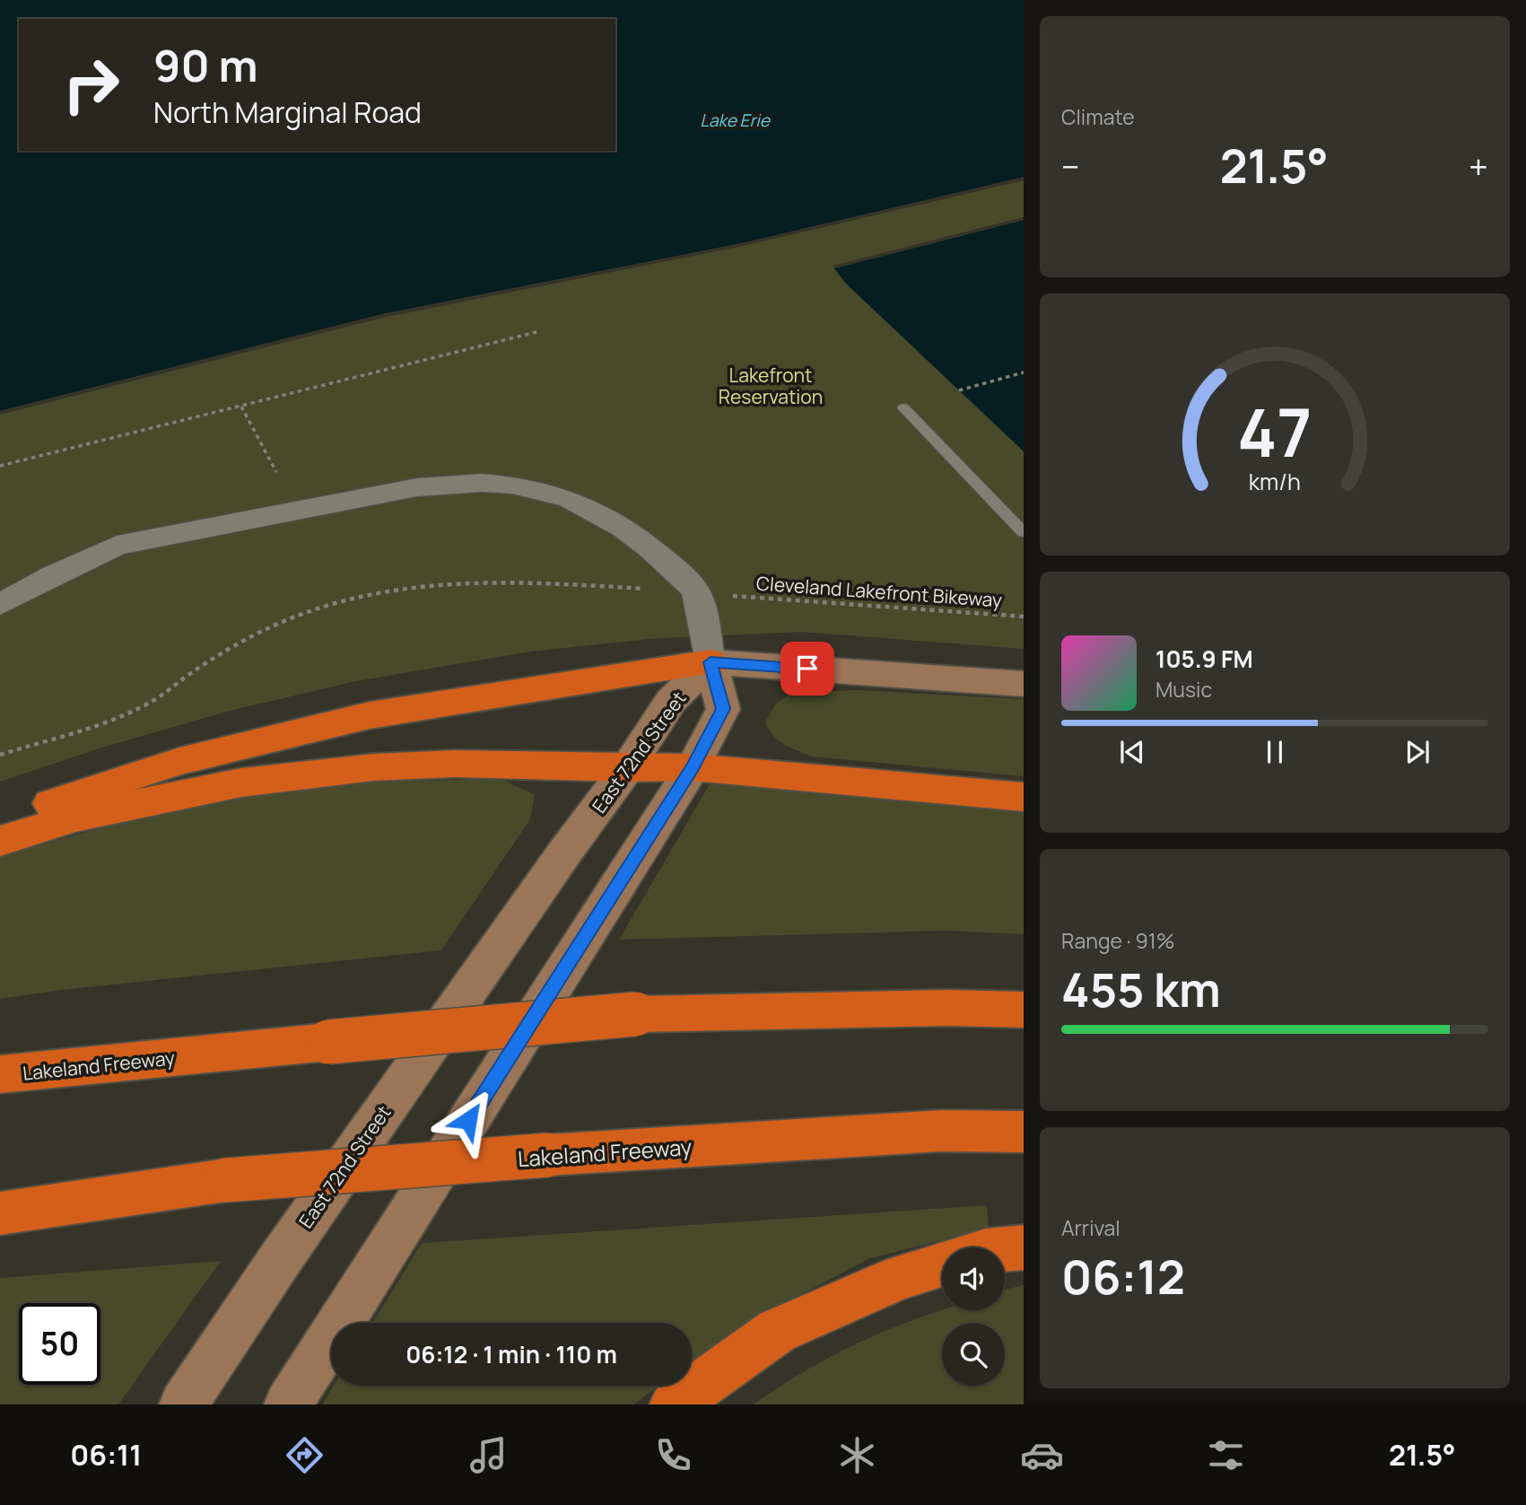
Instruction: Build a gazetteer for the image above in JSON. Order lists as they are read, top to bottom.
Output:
{
  "streets": {
    "highway": ["Lakeland Freeway"],
    "main road": ["East 72nd Street"],
    "path": ["Cleveland Lakefront Bikeway"]
  },
  "water": ["Lake Erie"],
  "parks": ["Lakefront Reservation"],
  "page": {
    "tile": [
      "Climate",
      ["Range · 91%", "455 km"],
      ["Arrival", "06:12"]
    ],
    "turn": ["90 m", "North Marginal Road"],
    "heat": ["−", "21.5°", "+"],
    "song": ["105.9 FM", "Music"],
    "limit": "50",
    "trip": "06:12 · 1 min · 110 m",
    "tabs": ["06:11", "21.5°"],
    "gauge": ["47", "km/h"]
  }
}
